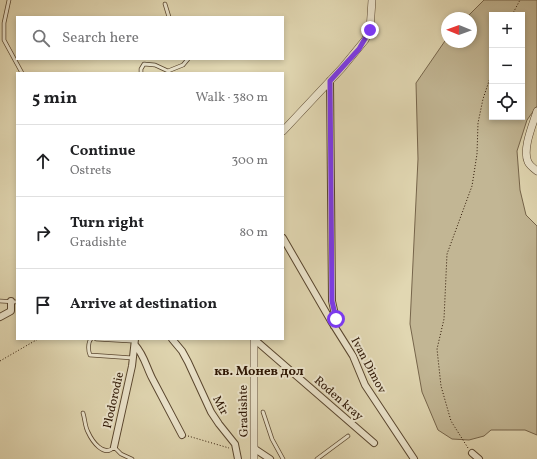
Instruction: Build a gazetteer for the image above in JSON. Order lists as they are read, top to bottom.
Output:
{
  "streets": {
    "street": [
      "Ivan Dimov",
      "Roden kray",
      "Plodorodie",
      "Mir",
      "Gradishte"
    ]
  },
  "districts": ["кв. Монев дол"],
  "north": "left",
  "page": {
    "map_buttons": ["+", "−"],
    "search": "Search here",
    "heading": ["5 min", "Walk · 380 m"],
    "list": [
      ["Continue", "Ostrets", "300 m"],
      ["Turn right", "Gradishte", "80 m"],
      "Arrive at destination"
    ]
  }
}
